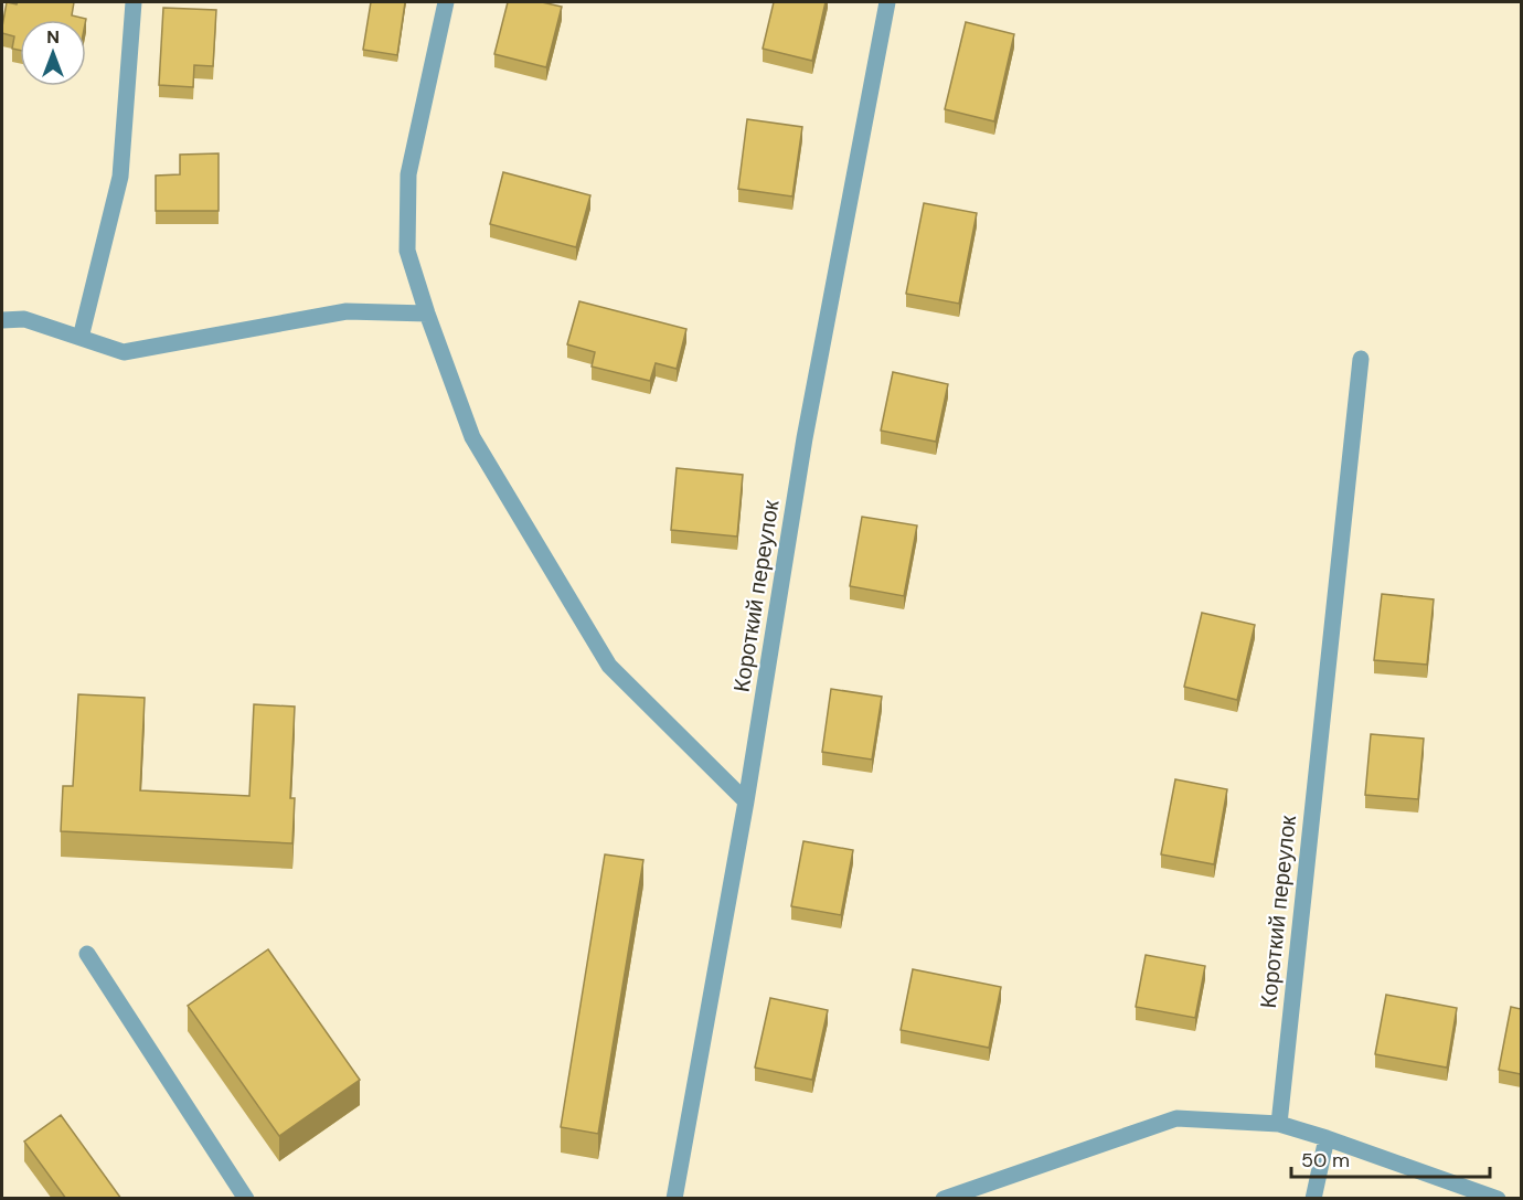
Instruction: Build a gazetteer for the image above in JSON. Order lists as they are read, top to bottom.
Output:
{
  "streets": {
    "street": ["Короткий переулок"]
  },
  "scale_bar": "50 m",
  "north": "top"
}
